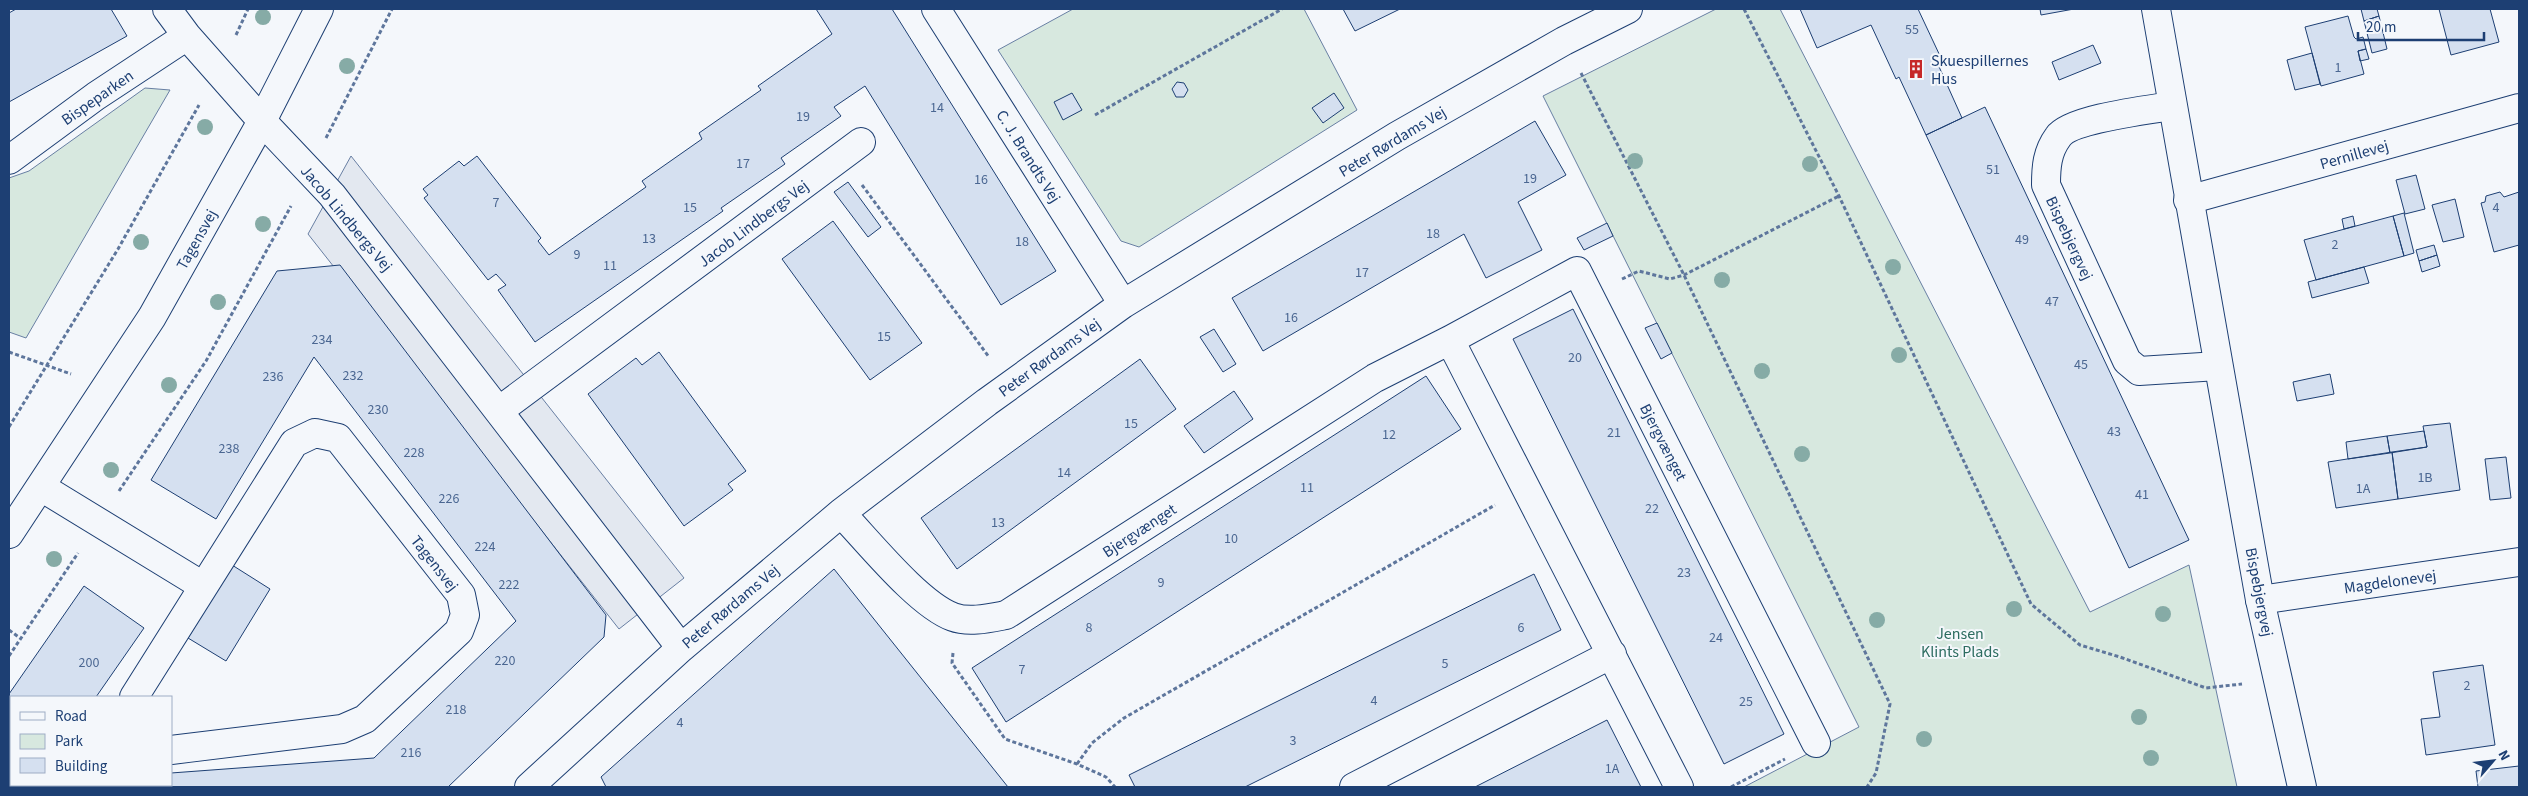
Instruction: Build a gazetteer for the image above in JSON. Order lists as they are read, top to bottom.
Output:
{
  "streets": {
    "street": [
      "Bispeparken",
      "Peter Rørdams Vej",
      "Pernillevej",
      "C. J. Brandts Vej",
      "Jacob Lindbergs Vej",
      "Bispebjergvej",
      "Tagensvej",
      "Bjergvænget",
      "Magdelonevej"
    ]
  },
  "crossings": [
    ["Bispeparken", "Jacob Lindbergs Vej"],
    ["Peter Rørdams Vej", "C. J. Brandts Vej"],
    ["Peter Rørdams Vej", "Jacob Lindbergs Vej"],
    ["Peter Rørdams Vej", "Bjergvænget"],
    ["Pernillevej", "Bispebjergvej"],
    ["Jacob Lindbergs Vej", "Tagensvej"],
    ["Bispebjergvej", "Magdelonevej"]
  ],
  "parks": ["Jensen Klints Plads"],
  "places": {
    "building": ["Skuespillernes Hus"]
  },
  "house_numbers": [
    "55",
    "1",
    "14",
    "19",
    "17",
    "51",
    "19",
    "16",
    "7",
    "15",
    "4",
    "18",
    "13",
    "49",
    "18",
    "2",
    "9",
    "11",
    "17",
    "47",
    "16",
    "15",
    "234",
    "20",
    "45",
    "232",
    "236",
    "230",
    "15",
    "43",
    "21",
    "12",
    "238",
    "228",
    "14",
    "1B",
    "11",
    "1A",
    "41",
    "226",
    "22",
    "13",
    "10",
    "224",
    "23",
    "9",
    "222",
    "8",
    "6",
    "24",
    "220",
    "200",
    "5",
    "7",
    "2",
    "4",
    "25",
    "218",
    "4",
    "3",
    "216",
    "1A"
  ],
  "legend": ["Road", "Park", "Building"],
  "scale_bar": "20 m",
  "north": "top right"
}
